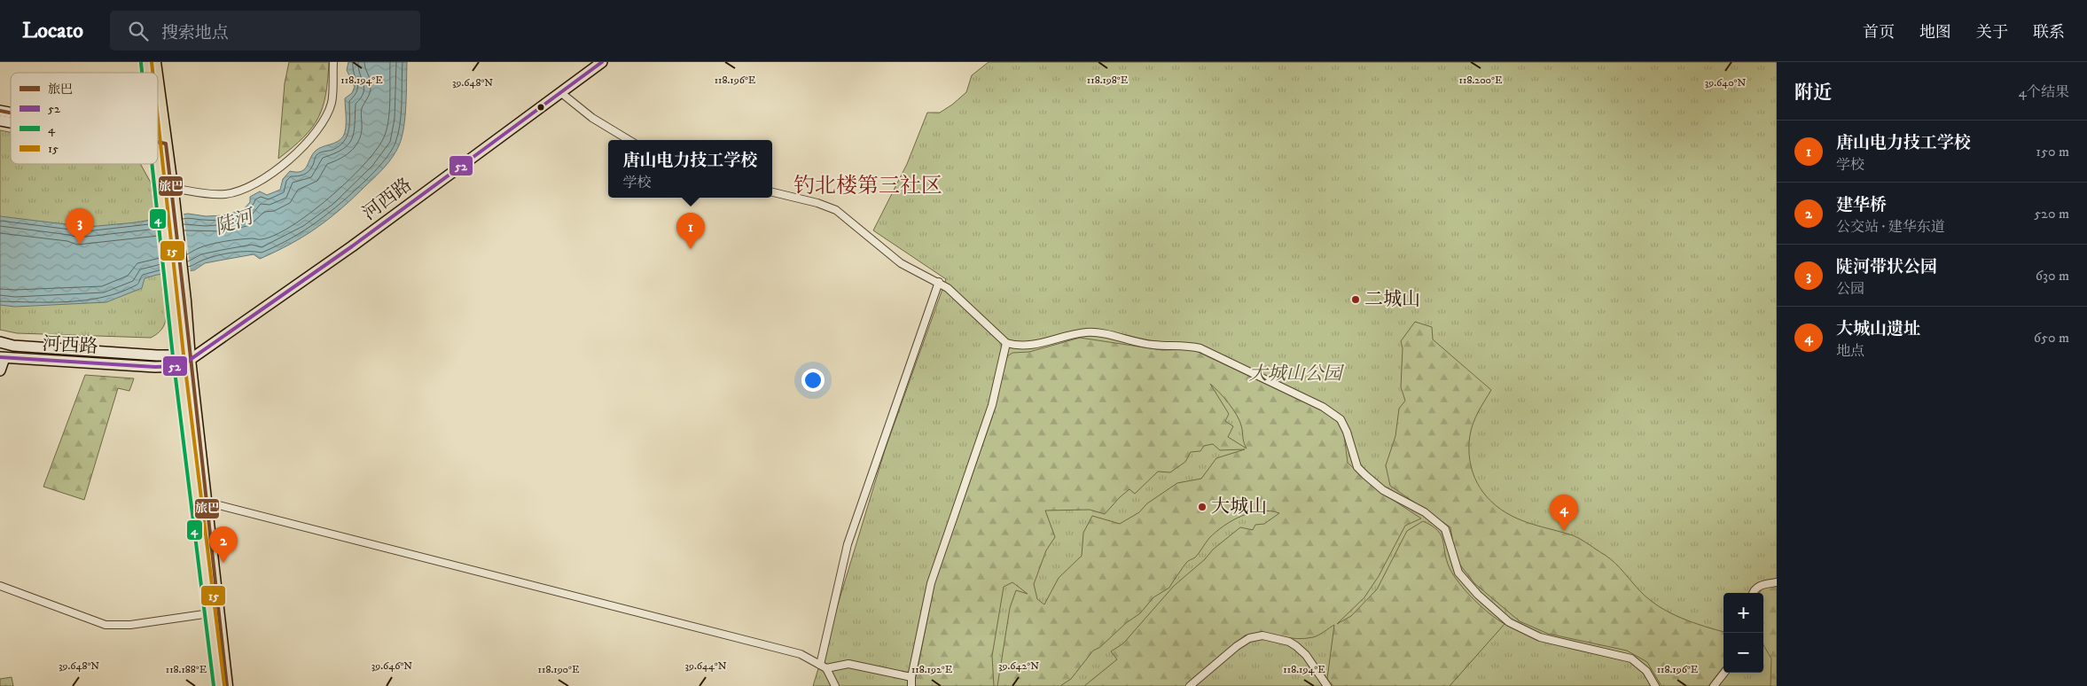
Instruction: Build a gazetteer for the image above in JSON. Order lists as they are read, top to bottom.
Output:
{
  "streets": {
    "street": ["河西路"]
  },
  "districts": ["钓北楼第三社区"],
  "water": ["陡河"],
  "parks": ["大城山公园"],
  "places": ["二城山", "大城山"],
  "lines": [
    "transit line 52",
    "transit line 15",
    "transit line 4",
    "transit line 旅巴"
  ],
  "legend": [
    "旅巴",
    "52",
    "4",
    "15"
  ],
  "page": {
    "header": "Locato",
    "search": "搜索地点",
    "nav": [
      "首页",
      "地图",
      "关于",
      "联系"
    ],
    "heading": ["附近", "4个结果"],
    "list": [
      {
        "mark": "1",
        "name": "唐山电力技工学校",
        "note": "学校",
        "value": "150 m"
      },
      {
        "mark": "2",
        "name": "建华桥",
        "note": "公交站 · 建华东道",
        "value": "520 m"
      },
      {
        "mark": "3",
        "name": "陡河带状公园",
        "note": "公园",
        "value": "630 m"
      },
      {
        "mark": "4",
        "name": "大城山遗址",
        "note": "地点",
        "value": "650 m"
      }
    ],
    "popup": ["唐山电力技工学校", "学校"],
    "pins": [
      "3",
      "1",
      "4",
      "2"
    ],
    "map_buttons": ["+", "−"]
  },
  "coordinates": [
    "118.194°E",
    "118.196°E",
    "118.198°E",
    "118.200°E",
    "39.648°N",
    "39.640°N",
    "39.646°N",
    "39.644°N",
    "39.642°N",
    "118.188°E",
    "118.190°E",
    "118.192°E"
  ]
}
